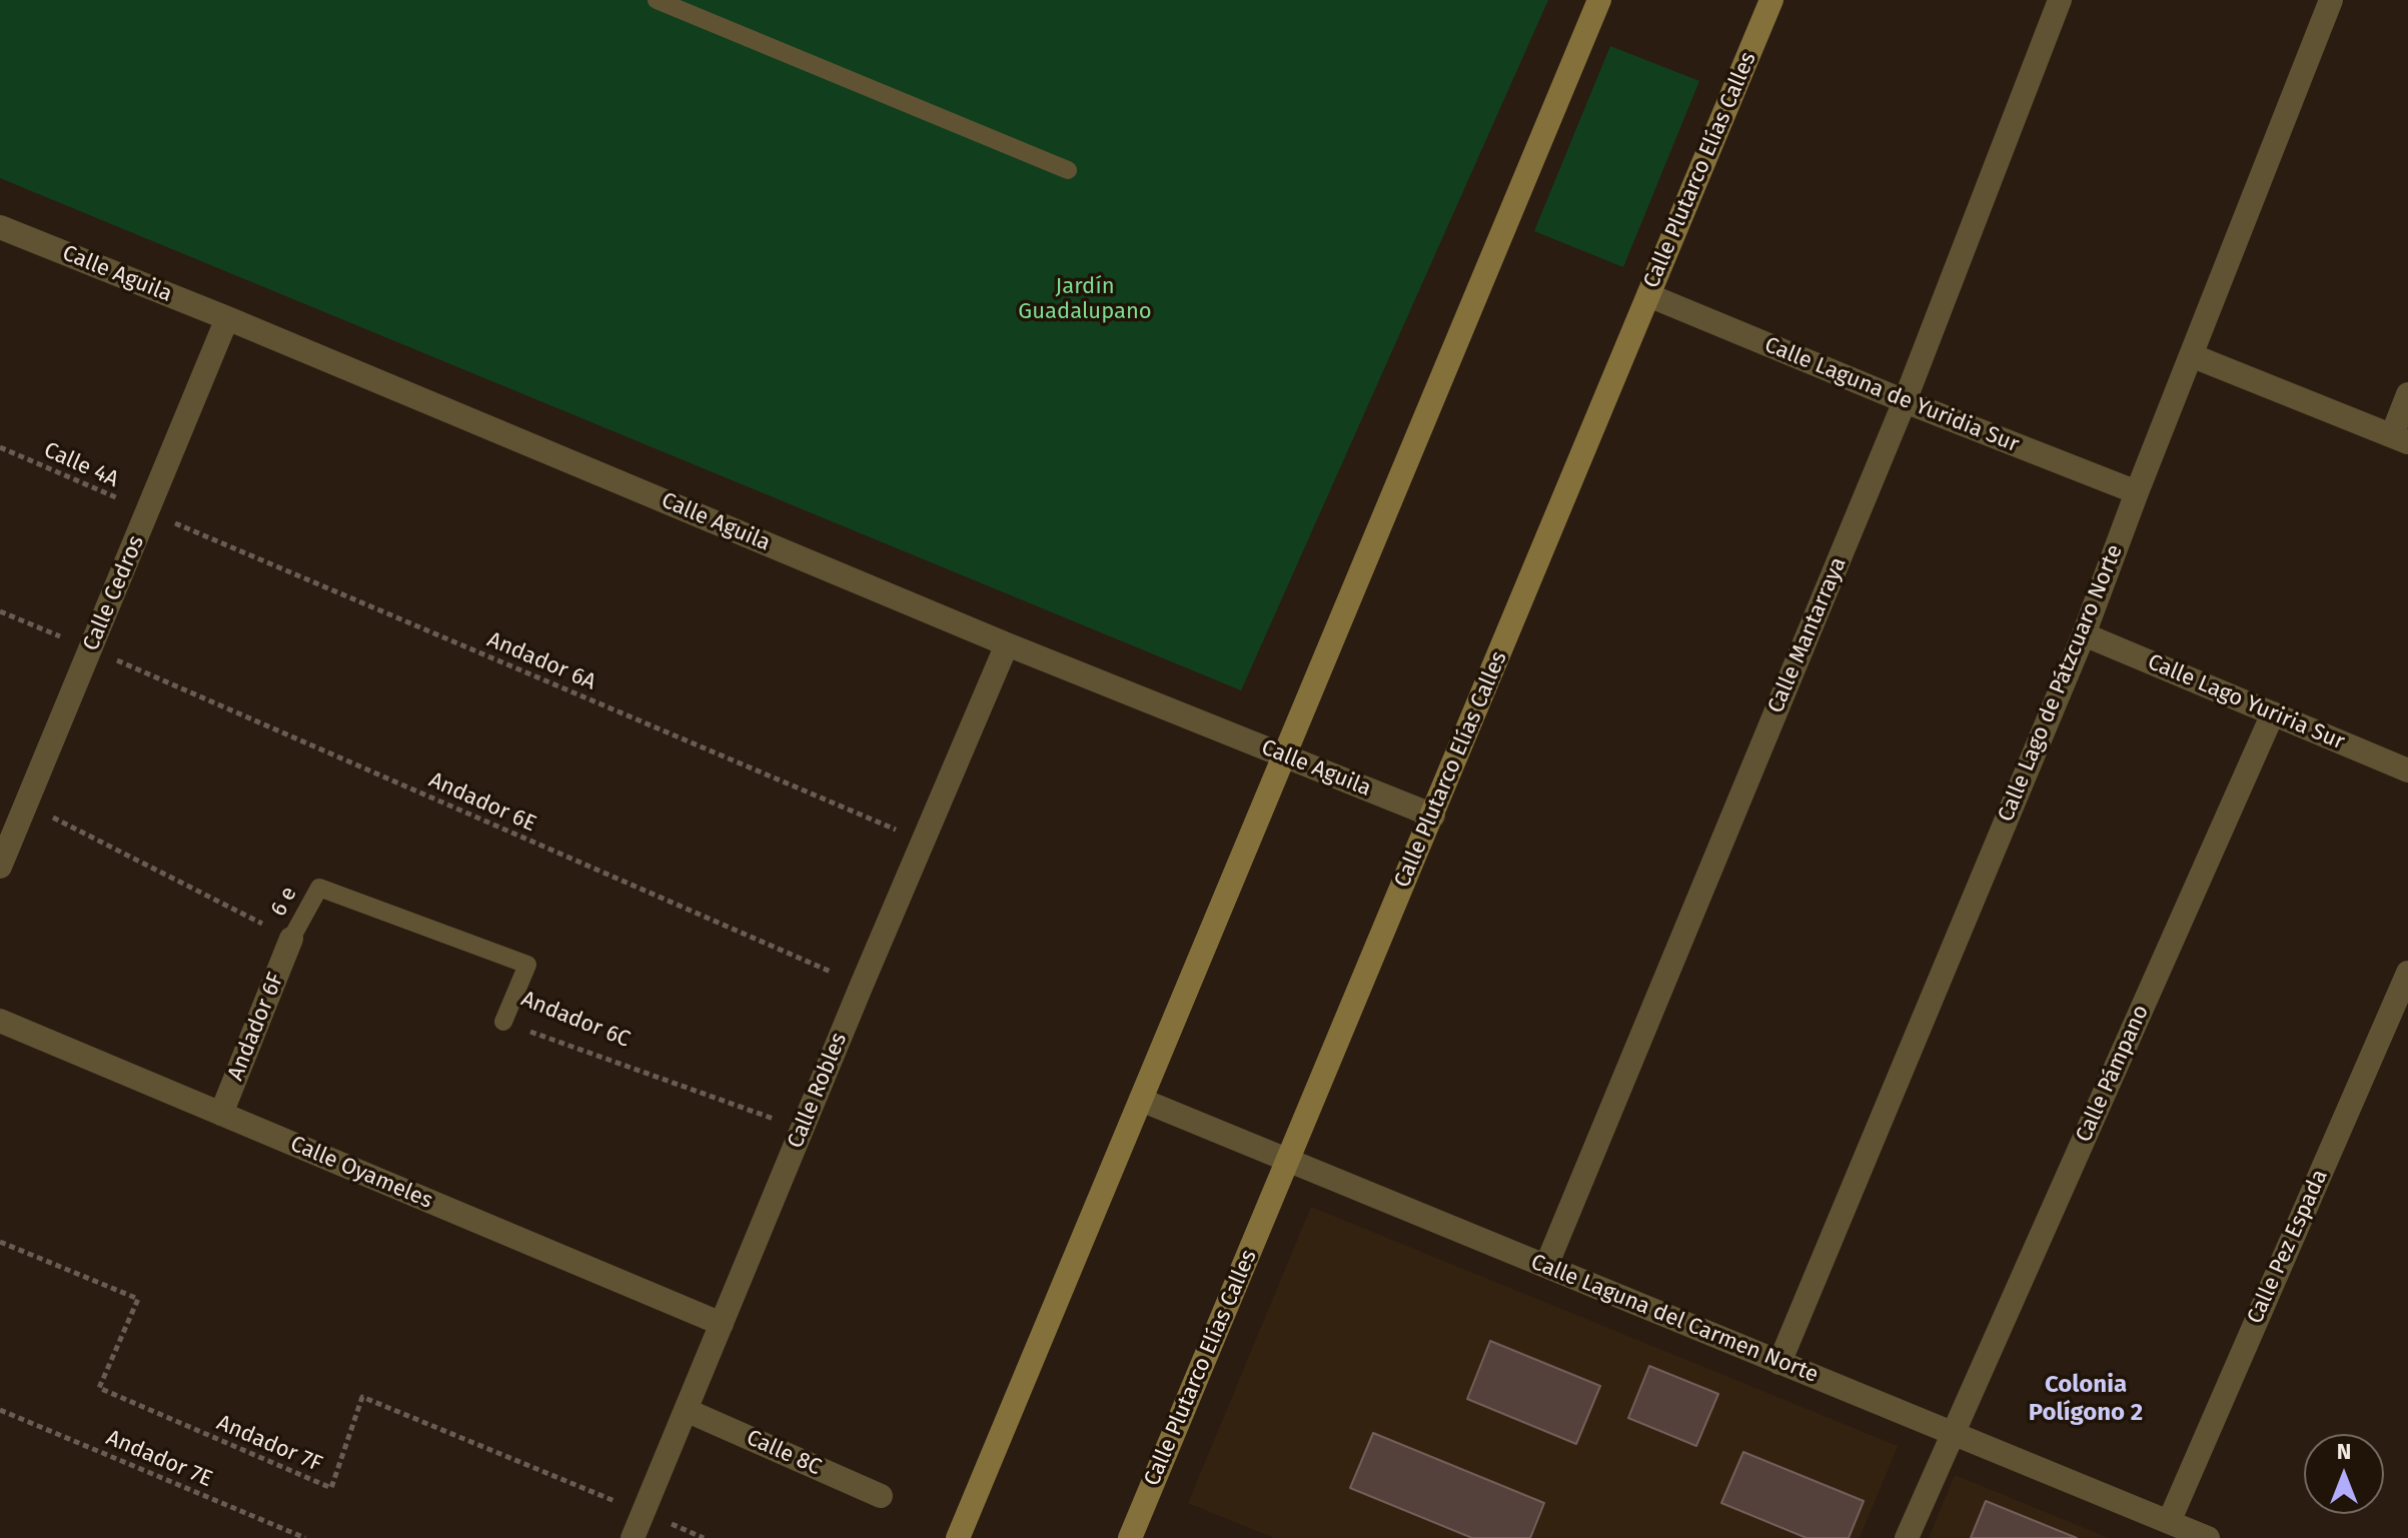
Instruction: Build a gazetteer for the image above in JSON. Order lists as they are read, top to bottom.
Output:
{
  "streets": {
    "main road": ["Calle Plutarco Elías Calles"],
    "street": [
      "Calle Aguila",
      "Calle Laguna de Yuridia Sur",
      "Calle Cedros",
      "Calle Mantarraya",
      "Calle Lago de Pátzcuaro Norte",
      "Calle Lago Yuriria Sur",
      "Andador 6F",
      "Calle Pámpano",
      "Calle Robles",
      "Calle Oyameles",
      "Calle Pez Espada",
      "Calle Laguna del Carmen Norte",
      "Calle 8C"
    ],
    "lane": ["6 e", "Andador 6C"],
    "path": [
      "Calle 4A",
      "Andador 6A",
      "Andador 6E",
      "Andador 7F",
      "Andador 7E"
    ]
  },
  "crossings": [
    ["Calle Plutarco Elías Calles", "Calle Aguila"],
    ["Calle Plutarco Elías Calles", "Calle Laguna de Yuridia Sur"],
    ["Calle Plutarco Elías Calles", "Calle Laguna del Carmen Norte"],
    ["Calle Aguila", "Calle Cedros"],
    ["Calle Aguila", "Calle Robles"],
    ["Calle Laguna de Yuridia Sur", "Calle Mantarraya"],
    ["Calle Laguna de Yuridia Sur", "Calle Lago de Pátzcuaro Norte"],
    ["Calle 4A", "Calle Cedros"],
    ["Calle 4A", "Andador 6A"],
    ["Calle Cedros", "Andador 6A"],
    ["Calle Cedros", "Andador 6E"],
    ["Calle Mantarraya", "Calle Laguna del Carmen Norte"],
    ["Andador 6A", "Calle Robles"],
    ["Calle Lago de Pátzcuaro Norte", "Calle Lago Yuriria Sur"],
    ["Calle Lago de Pátzcuaro Norte", "Calle Laguna del Carmen Norte"],
    ["Calle Lago Yuriria Sur", "Calle Pámpano"],
    ["Andador 6E", "Calle Robles"],
    ["6 e", "Andador 6C"],
    ["6 e", "Andador 6F"],
    ["Andador 6C", "Calle Robles"],
    ["Andador 6F", "Calle Oyameles"],
    ["Calle Pámpano", "Calle Laguna del Carmen Norte"],
    ["Calle Robles", "Calle Oyameles"],
    ["Calle Robles", "Andador 7F"],
    ["Calle Robles", "Calle 8C"],
    ["Calle Pez Espada", "Calle Laguna del Carmen Norte"]
  ],
  "districts": ["Colonia Polígono 2"],
  "parks": ["Jardín Guadalupano"],
  "north": "top"
}
